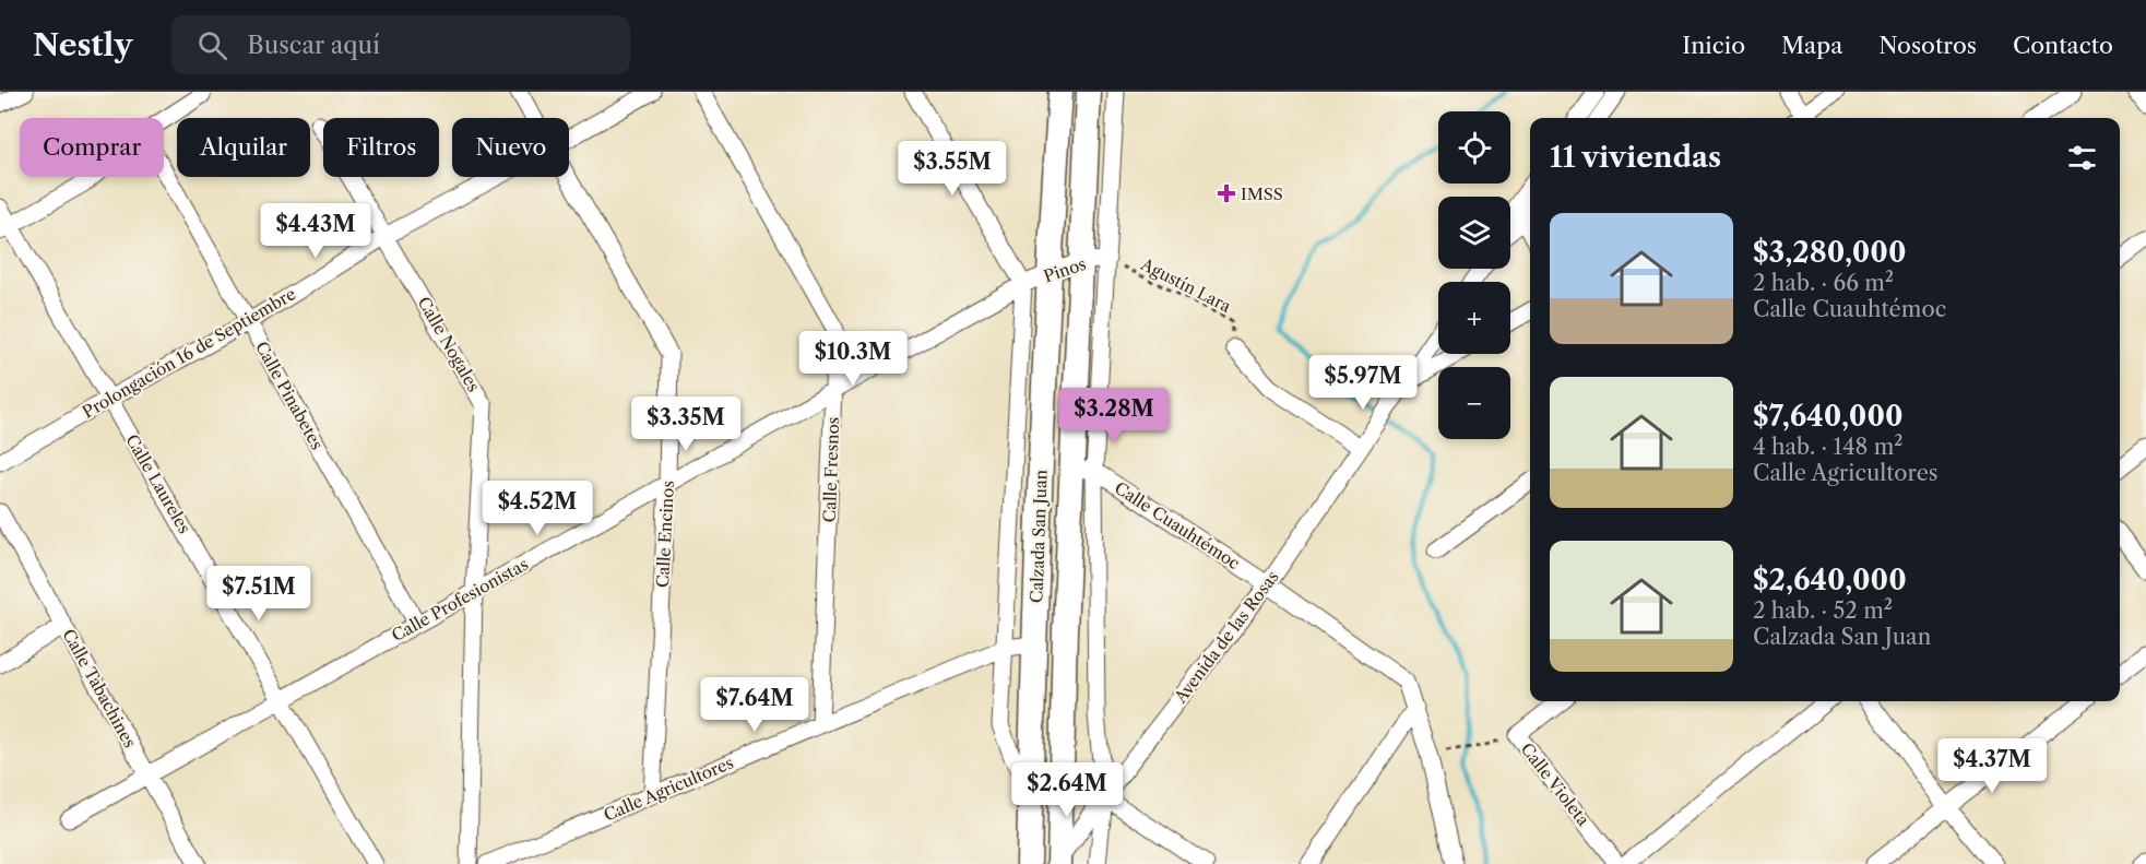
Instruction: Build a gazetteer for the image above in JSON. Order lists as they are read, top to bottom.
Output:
{
  "streets": {
    "main road": ["Calzada San Juan"],
    "street": [
      "Pinos",
      "Calle Nogales",
      "Prolongación 16 de Septiembre",
      "Calle Pinabetes",
      "Calle Fresnos",
      "Calle Laureles",
      "Calle Cuauhtémoc",
      "Calle Encinos",
      "Calle Profesionistas",
      "Avenida de las Rosas",
      "Calle Tabachines",
      "Calle Violeta",
      "Calle Agricultores"
    ],
    "path": ["Agustín Lara"]
  },
  "crossings": [
    ["Pinos", "Agustín Lara"],
    ["Pinos", "Calzada San Juan"],
    ["Pinos", "Calle Profesionistas"],
    ["Calle Nogales", "Prolongación 16 de Septiembre"],
    ["Calle Nogales", "Calle Profesionistas"],
    ["Prolongación 16 de Septiembre", "Calle Pinabetes"],
    ["Prolongación 16 de Septiembre", "Calle Laureles"],
    ["Calle Pinabetes", "Calle Profesionistas"],
    ["Calle Fresnos", "Calle Profesionistas"],
    ["Calle Fresnos", "Calle Agricultores"],
    ["Calle Laureles", "Calle Profesionistas"],
    ["Calle Cuauhtémoc", "Calzada San Juan"],
    ["Calle Cuauhtémoc", "Avenida de las Rosas"],
    ["Calle Encinos", "Calle Profesionistas"],
    ["Calle Encinos", "Calle Agricultores"],
    ["Calzada San Juan", "Avenida de las Rosas"],
    ["Calzada San Juan", "Calle Agricultores"],
    ["Calle Profesionistas", "Calle Tabachines"]
  ],
  "places": {
    "health": ["IMSS"]
  },
  "page": {
    "header": "Nestly",
    "search": "Buscar aquí",
    "nav": [
      "Inicio",
      "Mapa",
      "Nosotros",
      "Contacto"
    ],
    "map_buttons": ["+", "−"],
    "chip": [
      "Comprar",
      "Alquilar",
      "Filtros",
      "Nuevo"
    ],
    "heading": "11 viviendas",
    "price": [
      "$3.55M",
      "$4.43M",
      "$10.3M",
      "$5.97M",
      "$3.28M",
      "$3.35M",
      "$4.52M",
      "$7.51M",
      "$7.64M",
      "$4.37M",
      "$2.64M"
    ],
    "list": [
      {
        "name": "$3,280,000",
        "note": "2 hab. · 66 m² · Calle Cuauhtémoc"
      },
      {
        "name": "$7,640,000",
        "note": "4 hab. · 148 m² · Calle Agricultores"
      },
      {
        "name": "$2,640,000",
        "note": "2 hab. · 52 m² · Calzada San Juan"
      }
    ]
  }
}
